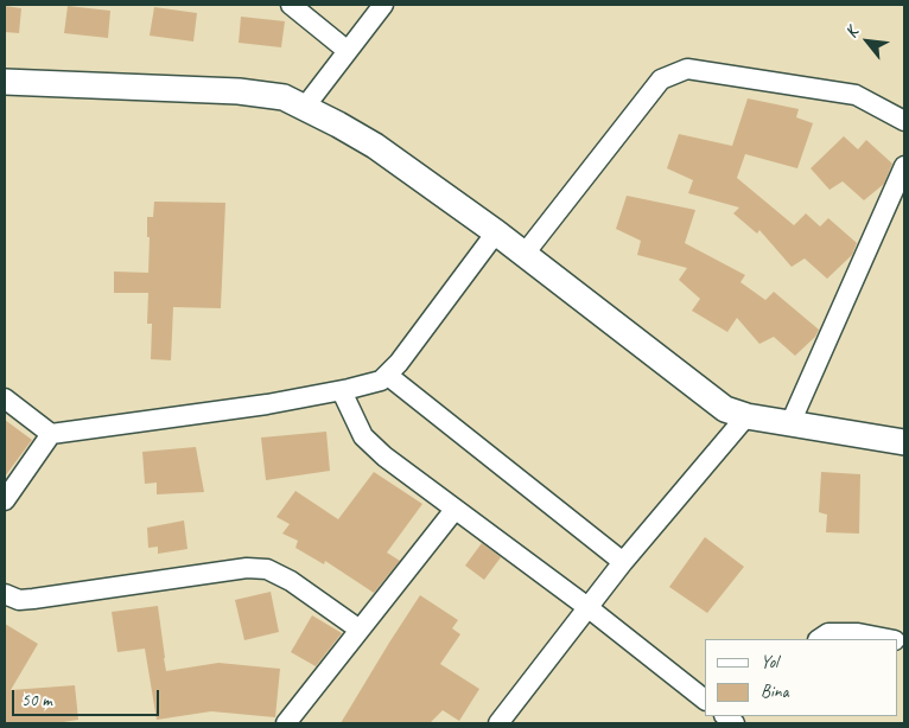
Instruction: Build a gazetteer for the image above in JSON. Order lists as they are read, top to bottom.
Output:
{
  "legend": ["Yol", "Bina"],
  "scale_bar": "50 m",
  "north": "top left"
}
